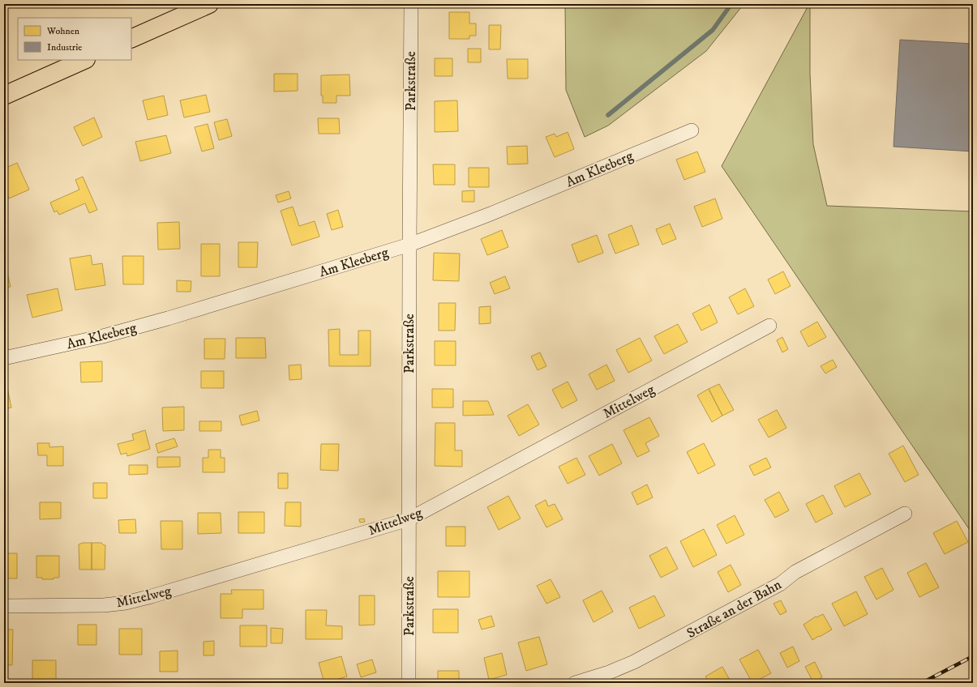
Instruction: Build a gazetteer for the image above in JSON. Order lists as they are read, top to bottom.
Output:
{
  "streets": {
    "street": [
      "Parkstraße",
      "Am Kleeberg",
      "Mittelweg",
      "Straße an der Bahn"
    ]
  },
  "crossings": [
    ["Parkstraße", "Am Kleeberg"],
    ["Parkstraße", "Mittelweg"]
  ],
  "legend": ["Wohnen", "Industrie"]
}
